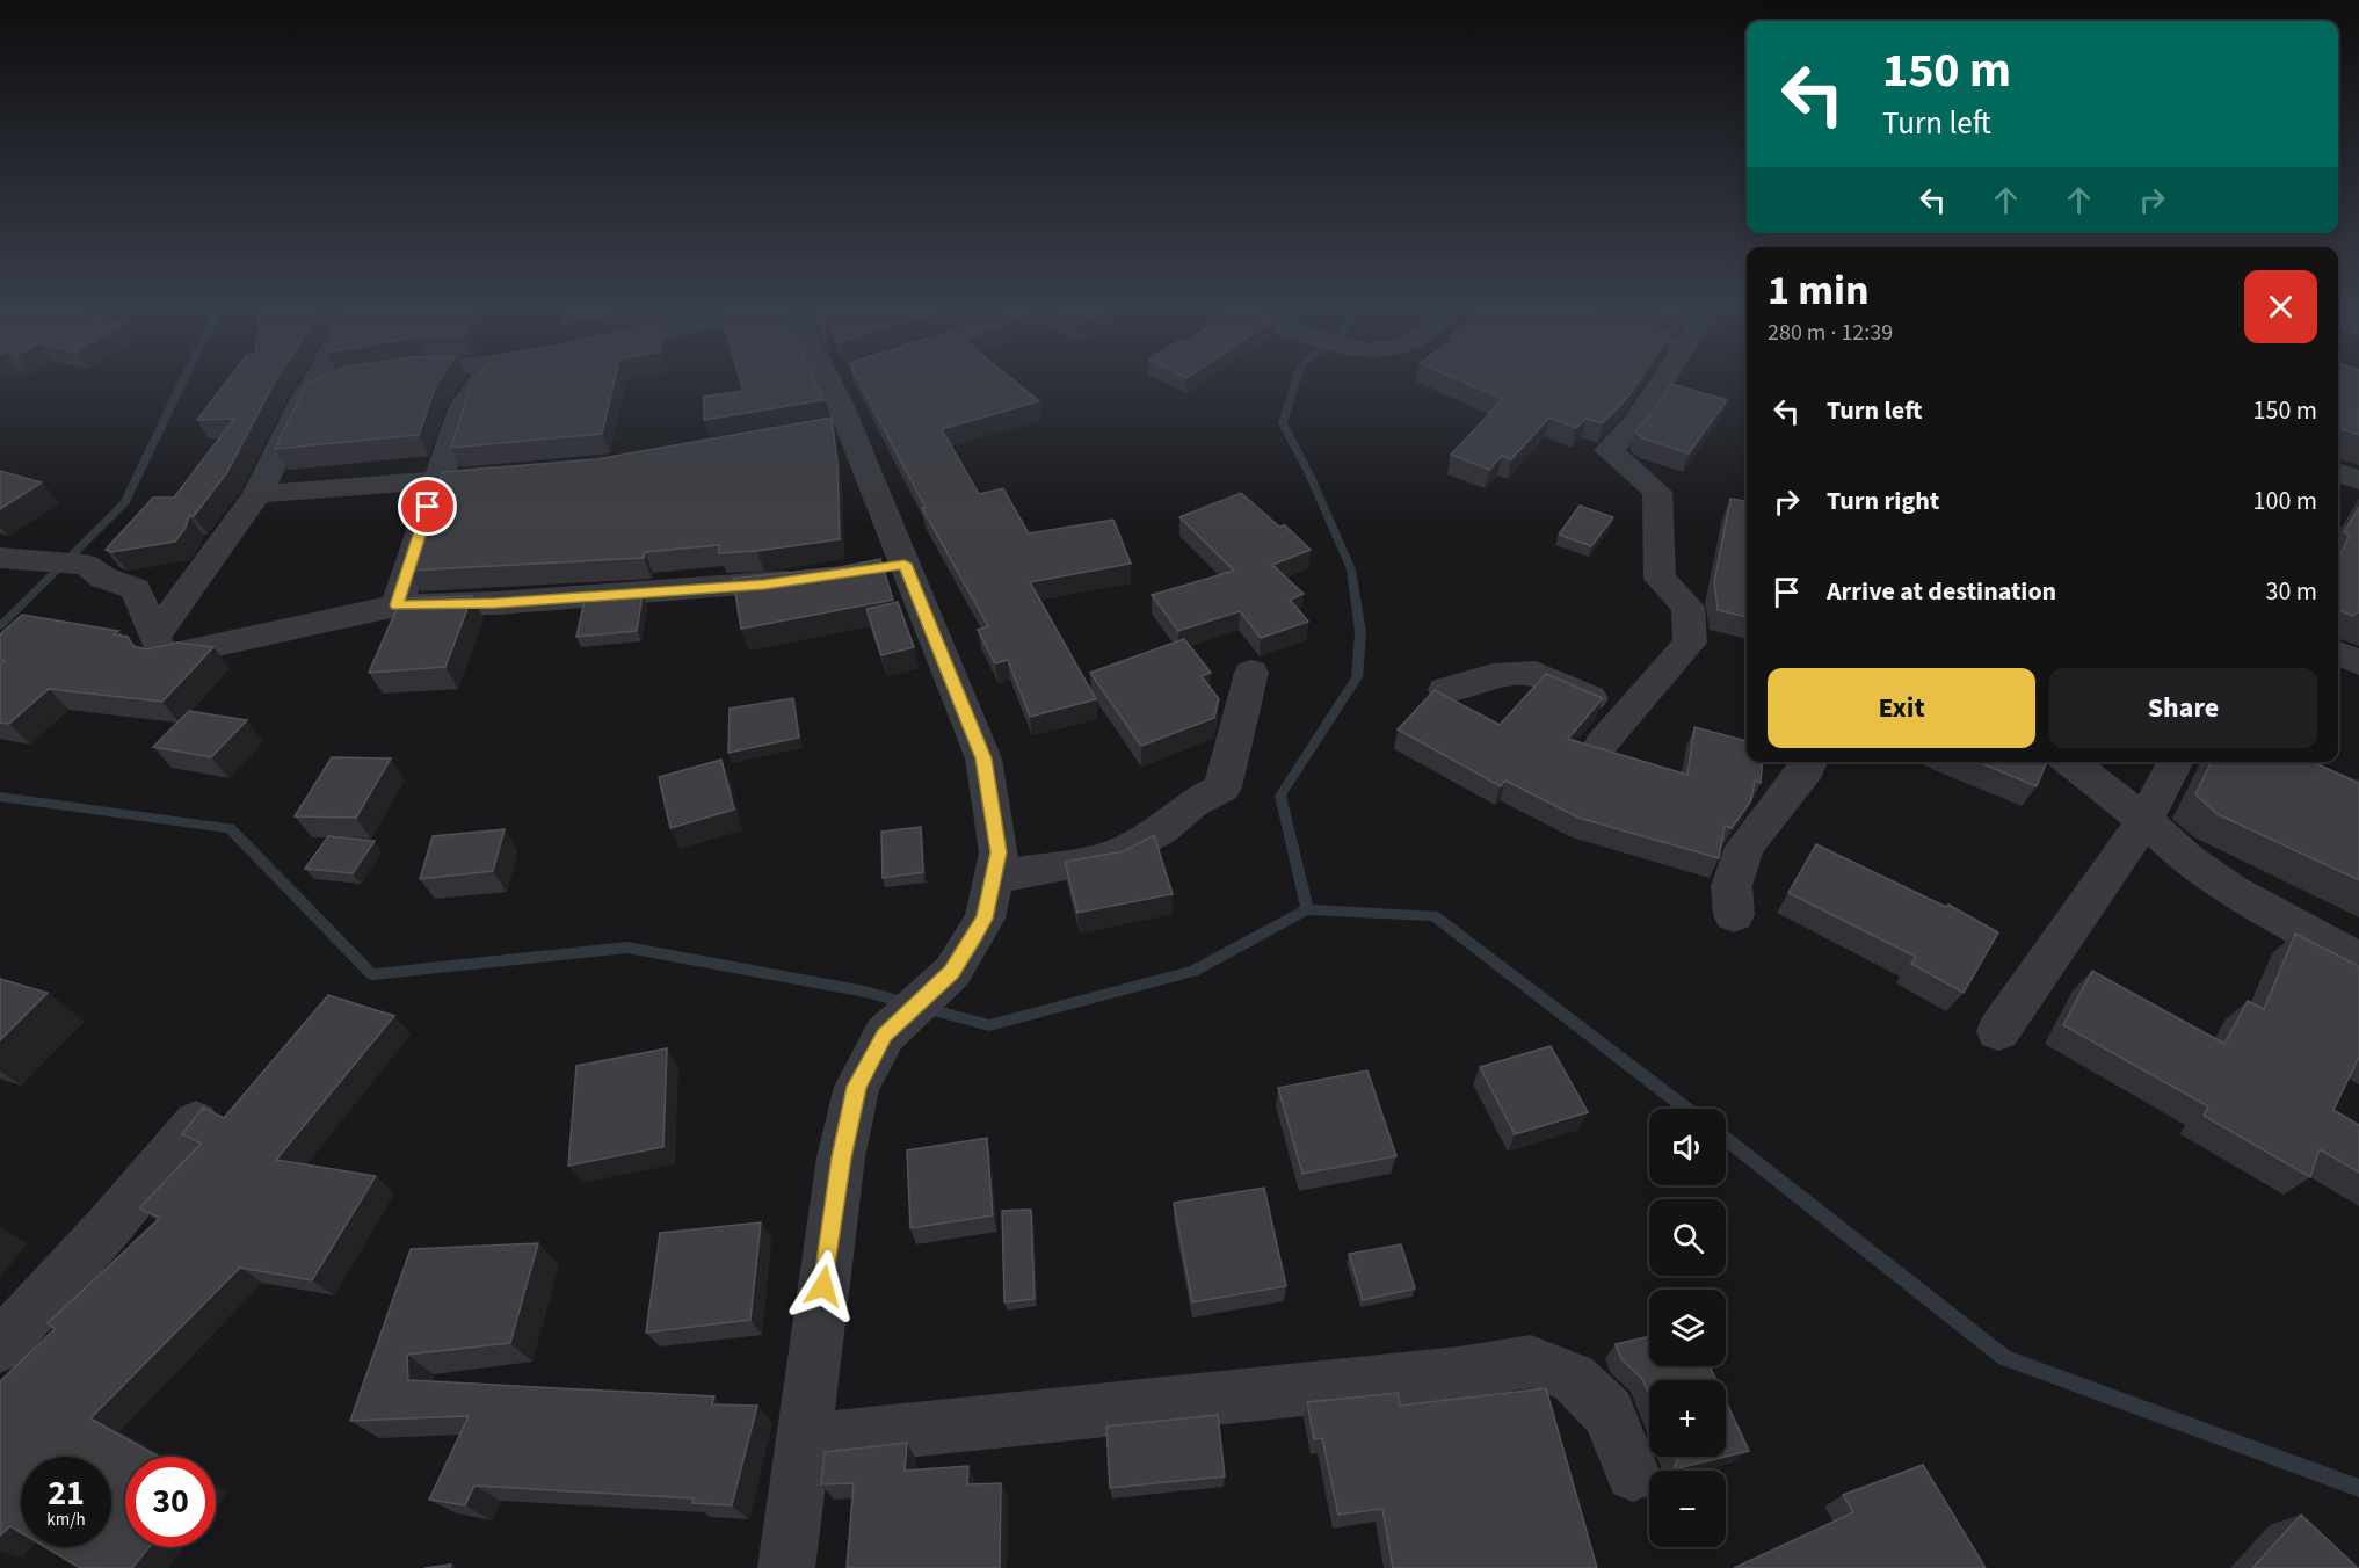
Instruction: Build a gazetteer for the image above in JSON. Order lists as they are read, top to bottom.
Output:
{
  "page": {
    "turn": ["150 m", "Turn left"],
    "heading": ["1 min", "280 m · 12:39"],
    "list": [
      {
        "name": "Turn left",
        "value": "150 m"
      },
      {
        "name": "Turn right",
        "value": "100 m"
      },
      {
        "name": "Arrive at destination",
        "value": "30 m"
      }
    ],
    "buttons": ["Exit", "Share"],
    "map_buttons": ["+", "−"],
    "speed": "21 km/h",
    "limit": "30"
  }
}
